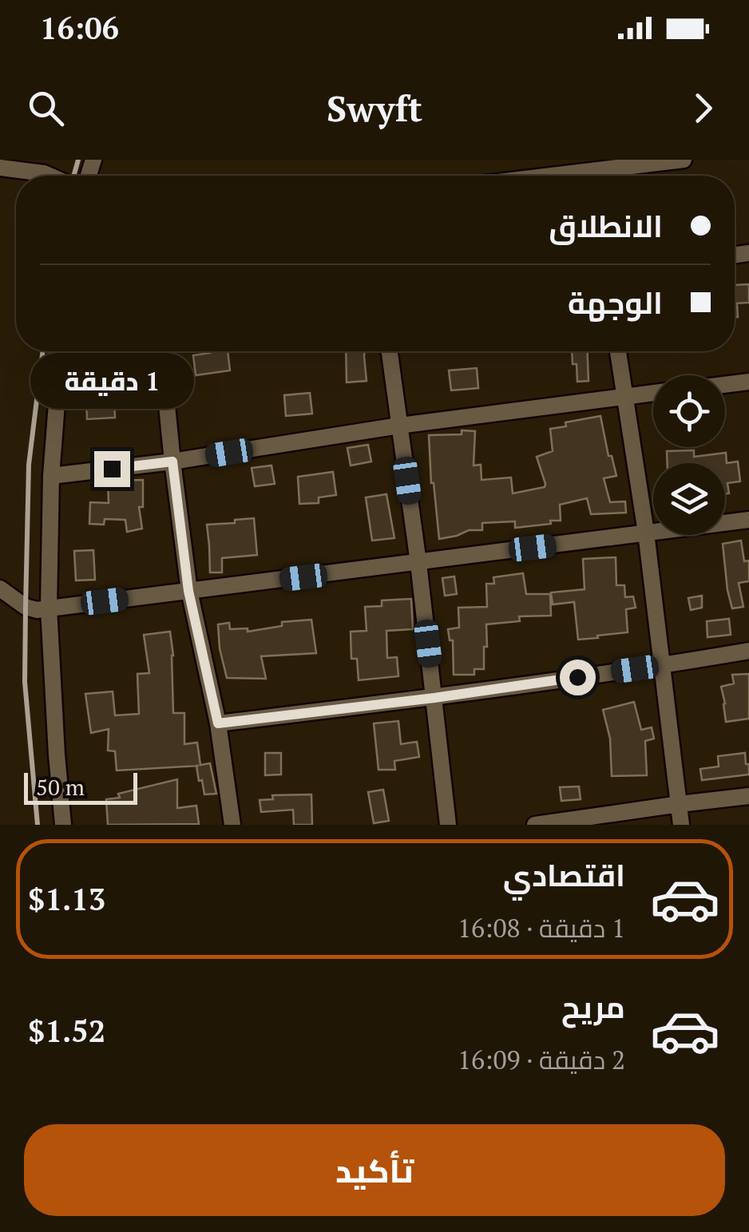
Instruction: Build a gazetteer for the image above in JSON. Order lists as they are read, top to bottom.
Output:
{
  "scale_bar": "50 m",
  "page": {
    "status": "16:06",
    "header": "Swyft",
    "banner": ["الانطلاق", "الوجهة"],
    "bubble": "1 دقيقة",
    "scale": "50 m",
    "list": [
      {
        "name": "اقتصادي",
        "note": "1 دقيقة · 16:08",
        "value": "$1.13"
      },
      {
        "name": "مريح",
        "note": "2 دقيقة · 16:09",
        "value": "$1.52"
      }
    ],
    "buttons": "تأكيد"
  }
}
